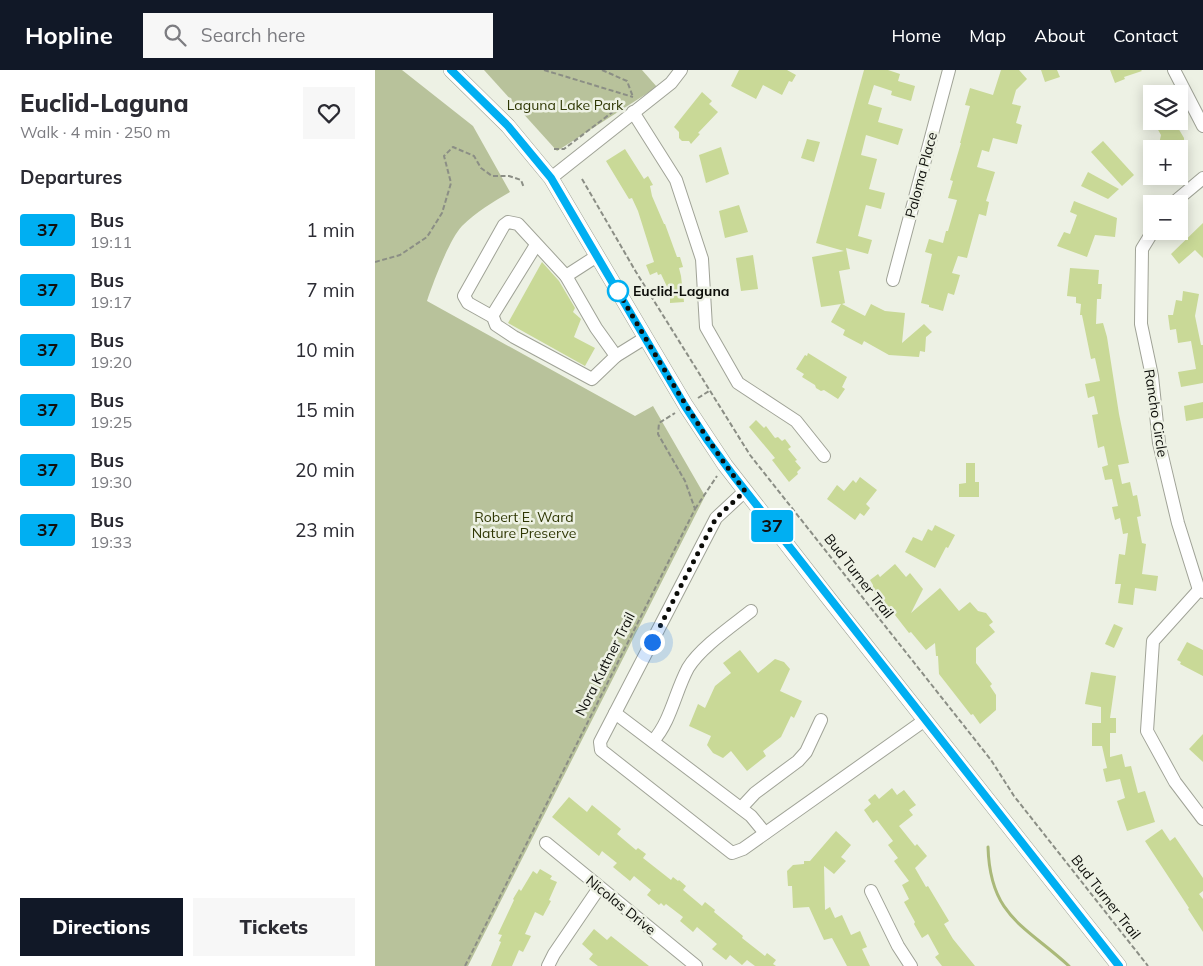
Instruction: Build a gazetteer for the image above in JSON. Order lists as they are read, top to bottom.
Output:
{
  "streets": {
    "street": ["Paloma Place", "Rancho Circle", "Nicolas Drive"],
    "path": ["Bud Turner Trail", "Nora Kuttner Trail"]
  },
  "parks": ["Laguna Lake Park", "Robert E. Ward Nature Preserve"],
  "places": ["Euclid-Laguna"],
  "lines": ["bus line 37"],
  "page": {
    "header": "Hopline",
    "search": "Search here",
    "nav": [
      "Home",
      "Map",
      "About",
      "Contact"
    ],
    "heading": [
      ["Euclid-Laguna", "Walk · 4 min · 250 m"],
      "Departures"
    ],
    "on_map": "37",
    "map_buttons": ["+", "−"],
    "list": [
      {
        "mark": "37",
        "name": "Bus",
        "note": "19:11",
        "value": "1 min"
      },
      {
        "mark": "37",
        "name": "Bus",
        "note": "19:17",
        "value": "7 min"
      },
      {
        "mark": "37",
        "name": "Bus",
        "note": "19:20",
        "value": "10 min"
      },
      {
        "mark": "37",
        "name": "Bus",
        "note": "19:25",
        "value": "15 min"
      },
      {
        "mark": "37",
        "name": "Bus",
        "note": "19:30",
        "value": "20 min"
      },
      {
        "mark": "37",
        "name": "Bus",
        "note": "19:33",
        "value": "23 min"
      }
    ],
    "buttons": ["Directions", "Tickets"]
  }
}
